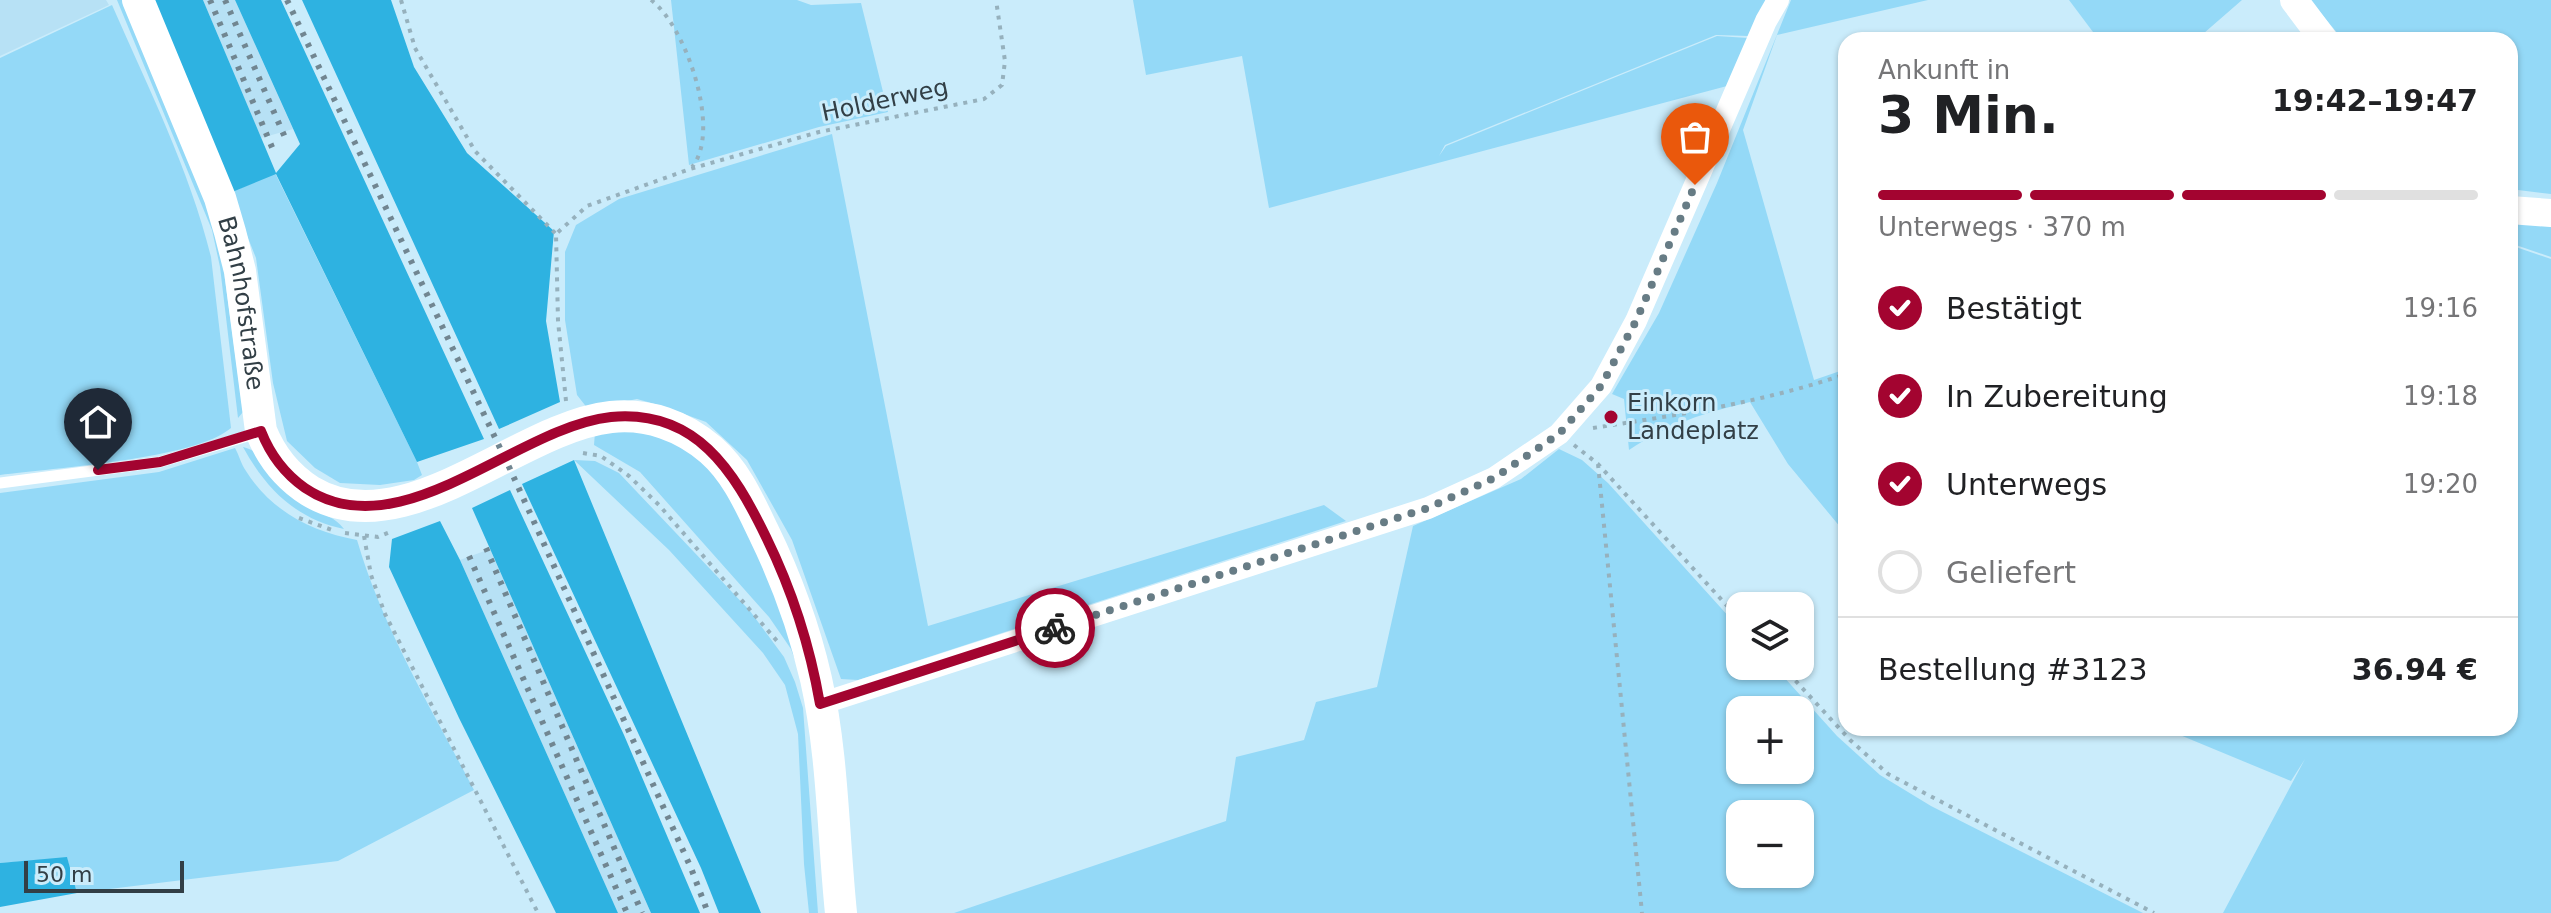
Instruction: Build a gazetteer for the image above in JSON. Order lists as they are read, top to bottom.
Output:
{
  "streets": {
    "main road": ["Bahnhofstraße"],
    "path": ["Holderweg"]
  },
  "places": ["Einkorn Landeplatz"],
  "scale_bar": "50 m",
  "page": {
    "heading": ["3 Min.", "Ankunft in", "19:42–19:47"],
    "panel": ["Bestellung #3123", "36.94 €"],
    "bar": "Unterwegs · 370 m",
    "list": [
      ["Bestätigt", "19:16"],
      ["In Zubereitung", "19:18"],
      ["Unterwegs", "19:20"],
      "Geliefert"
    ],
    "map_buttons": ["+", "−"],
    "scale": "50 m"
  }
}
